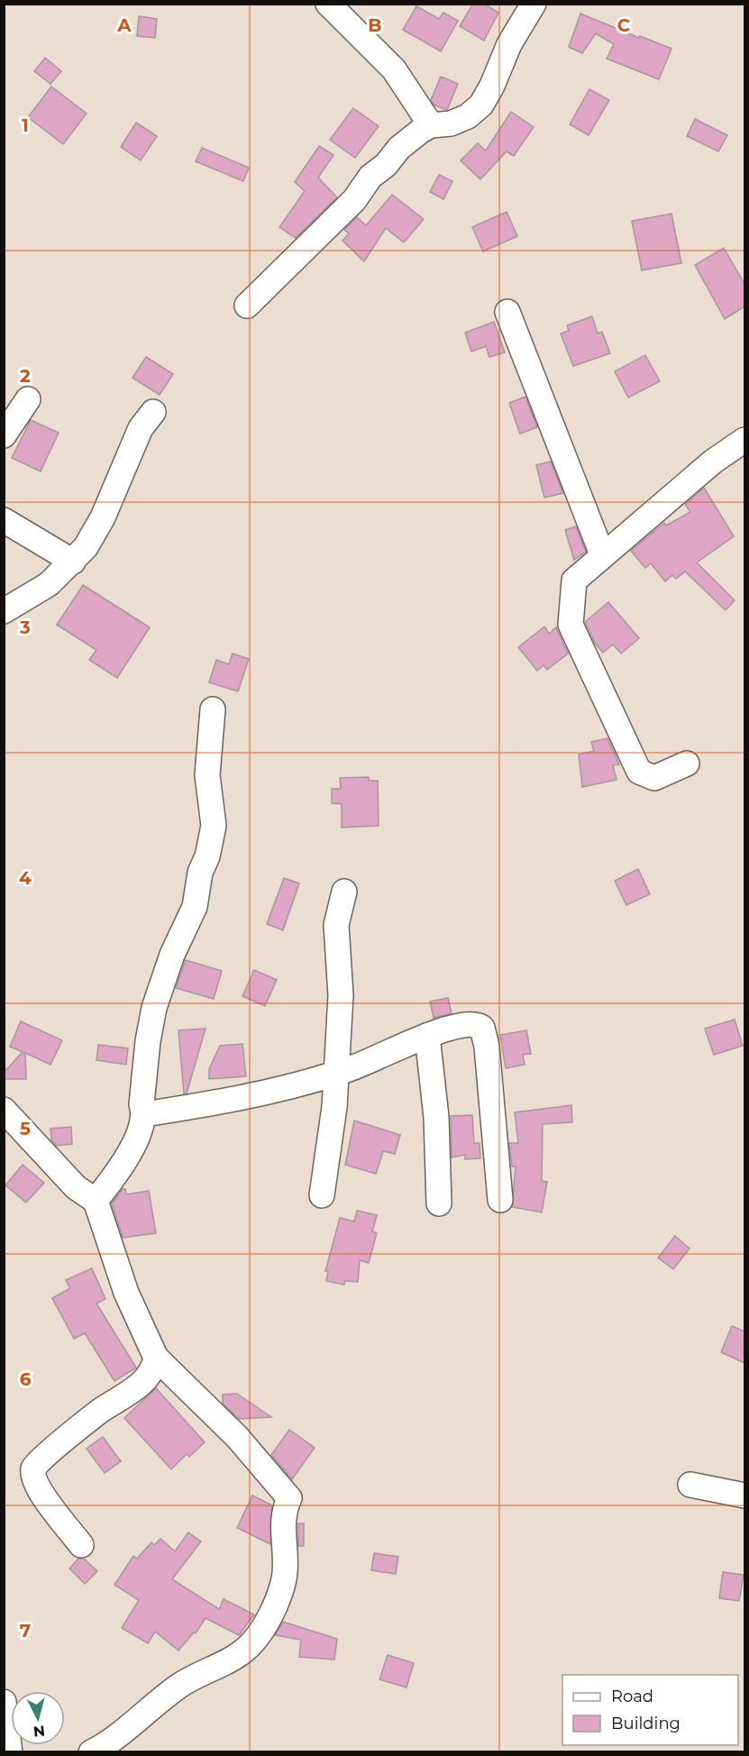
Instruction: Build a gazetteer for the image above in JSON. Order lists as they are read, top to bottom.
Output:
{
  "legend": ["Road", "Building"],
  "north": "bottom",
  "grid": {
    "columns": ["A", "B", "C"],
    "rows": [
      "1",
      "2",
      "3",
      "4",
      "5",
      "6",
      "7"
    ]
  }
}
